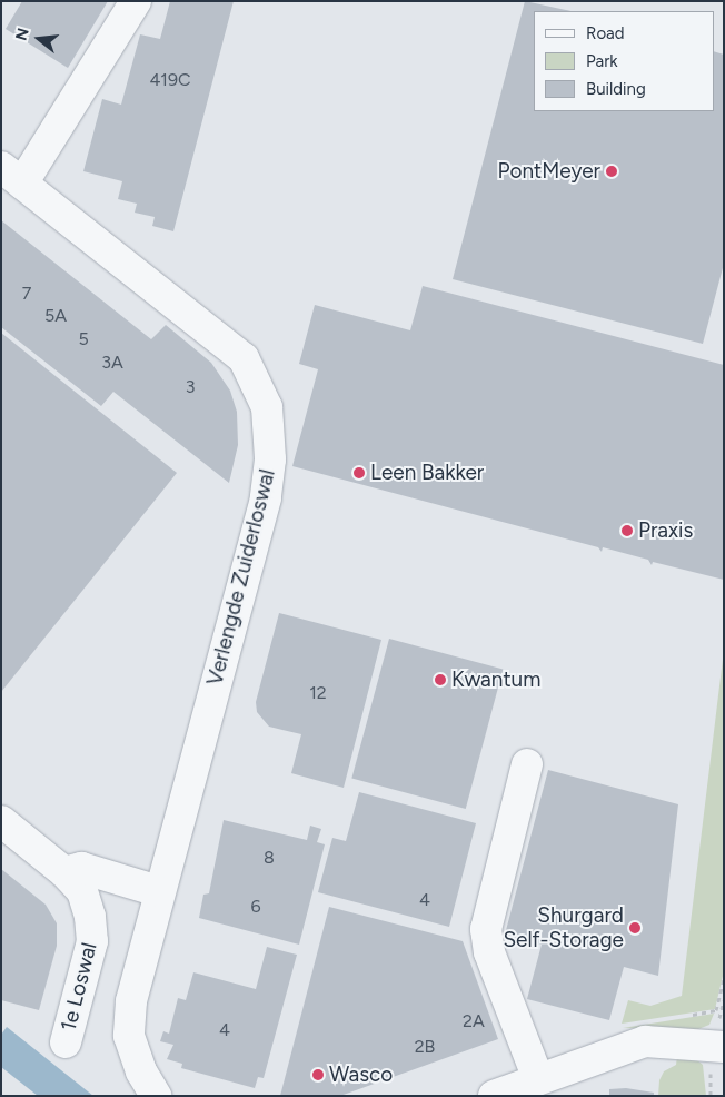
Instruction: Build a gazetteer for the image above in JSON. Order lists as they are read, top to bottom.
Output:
{
  "streets": {
    "street": ["Verlengde Zuiderloswal", "1e Loswal"]
  },
  "places": [
    "PontMeyer",
    "Leen Bakker",
    "Praxis",
    "Kwantum",
    "Shurgard Self-Storage",
    "Wasco"
  ],
  "house_numbers": [
    "419C",
    "7",
    "5A",
    "5",
    "3A",
    "3",
    "12",
    "8",
    "4",
    "6",
    "2A",
    "4",
    "2B"
  ],
  "legend": ["Road", "Park", "Building"],
  "north": "left"
}
